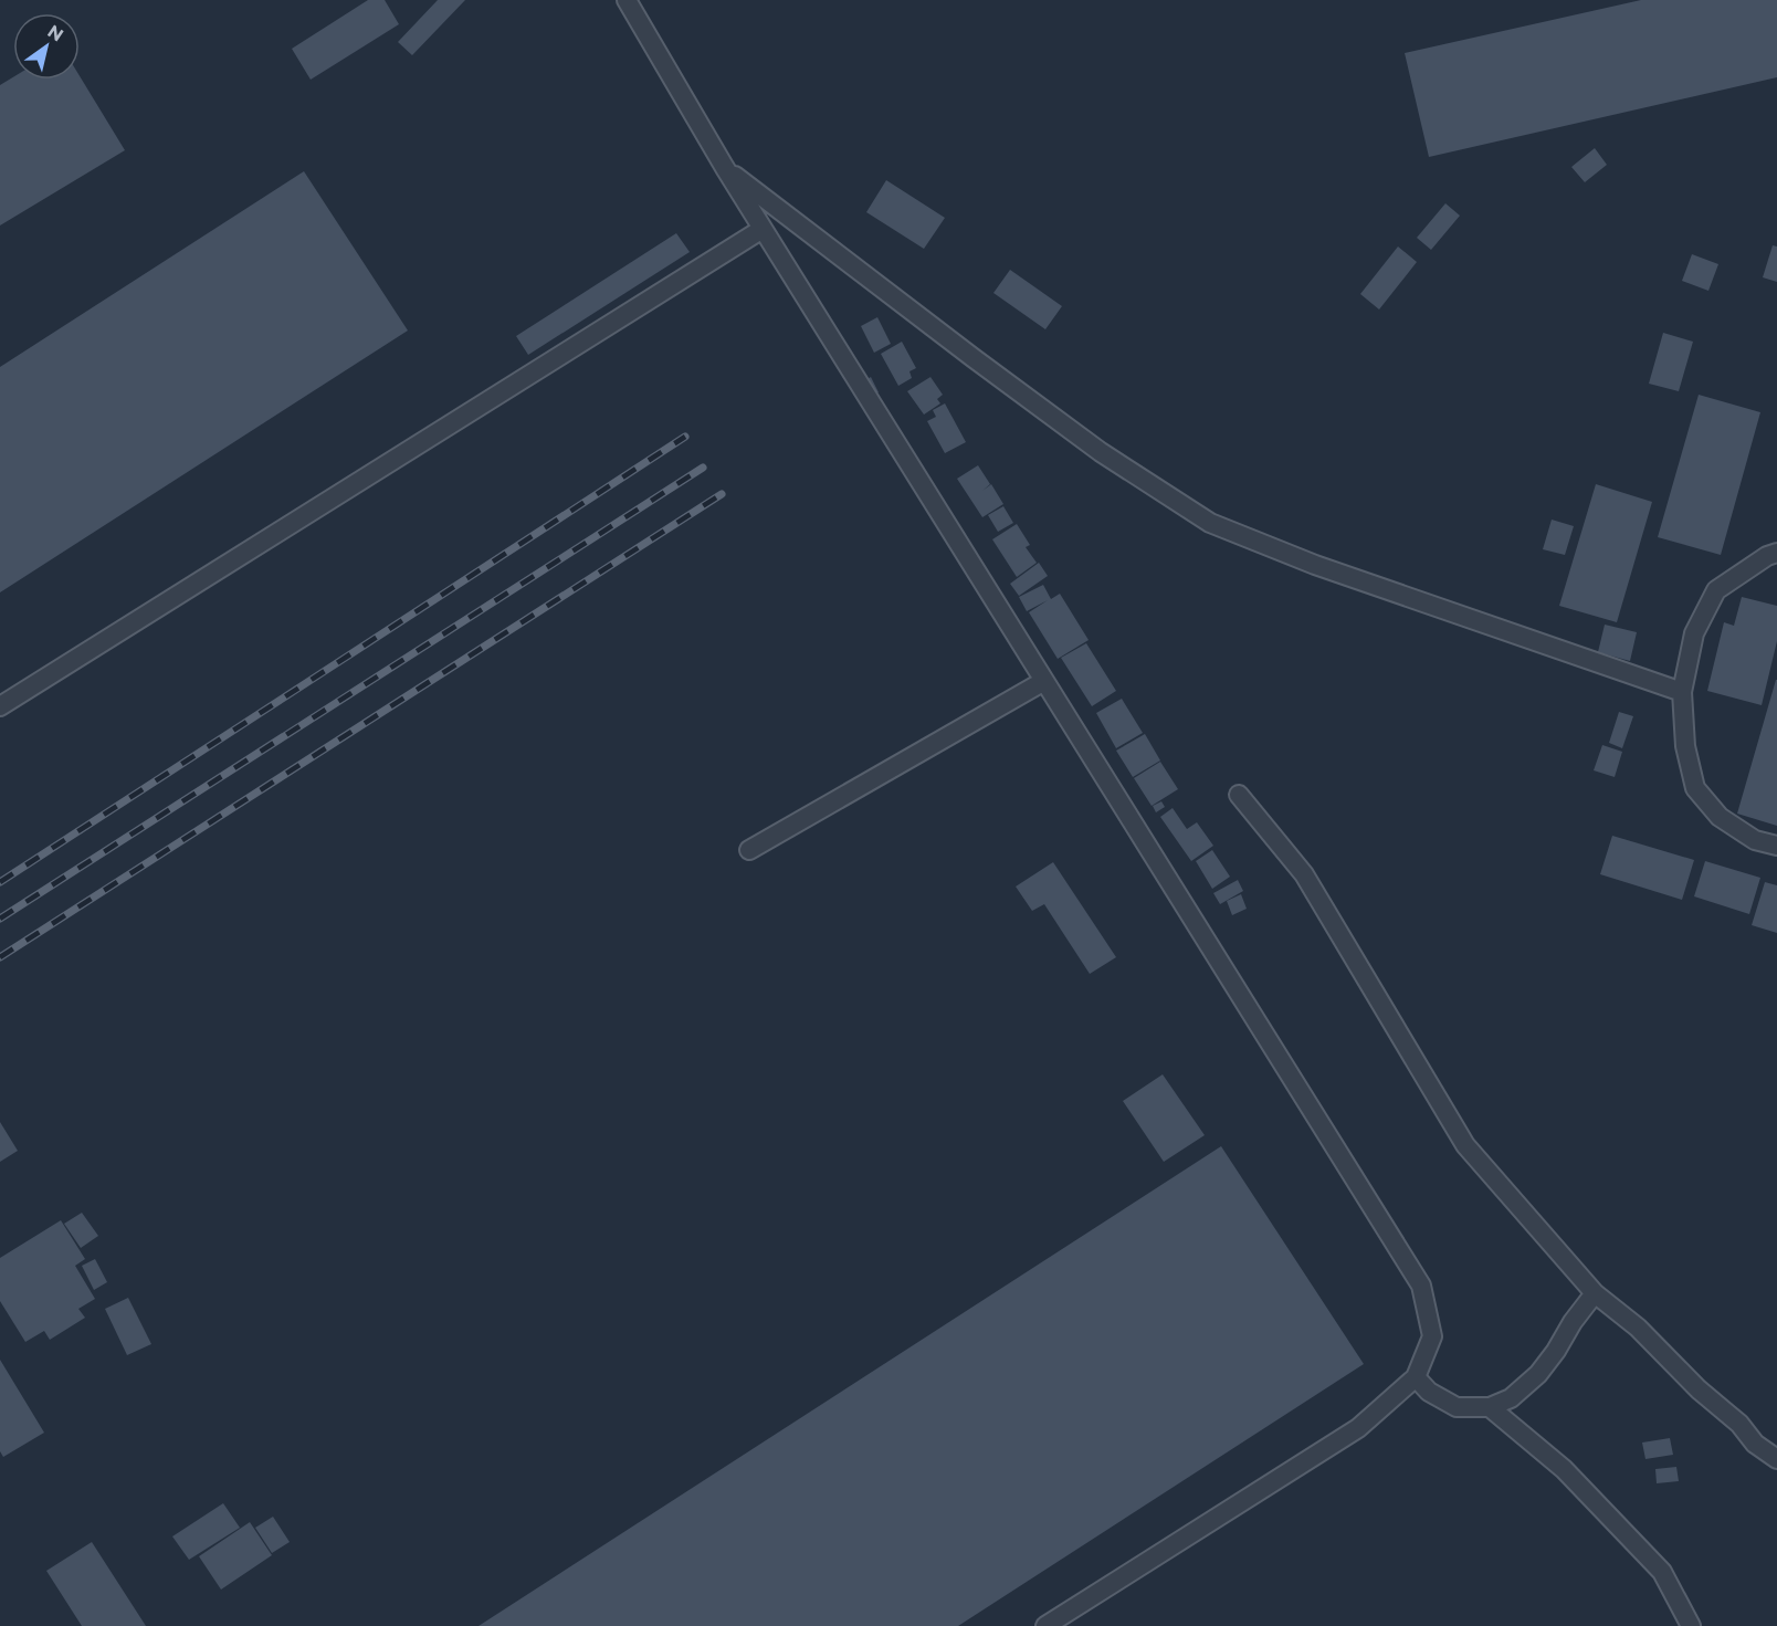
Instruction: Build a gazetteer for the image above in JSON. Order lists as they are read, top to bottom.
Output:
{
  "north": "top right"
}
